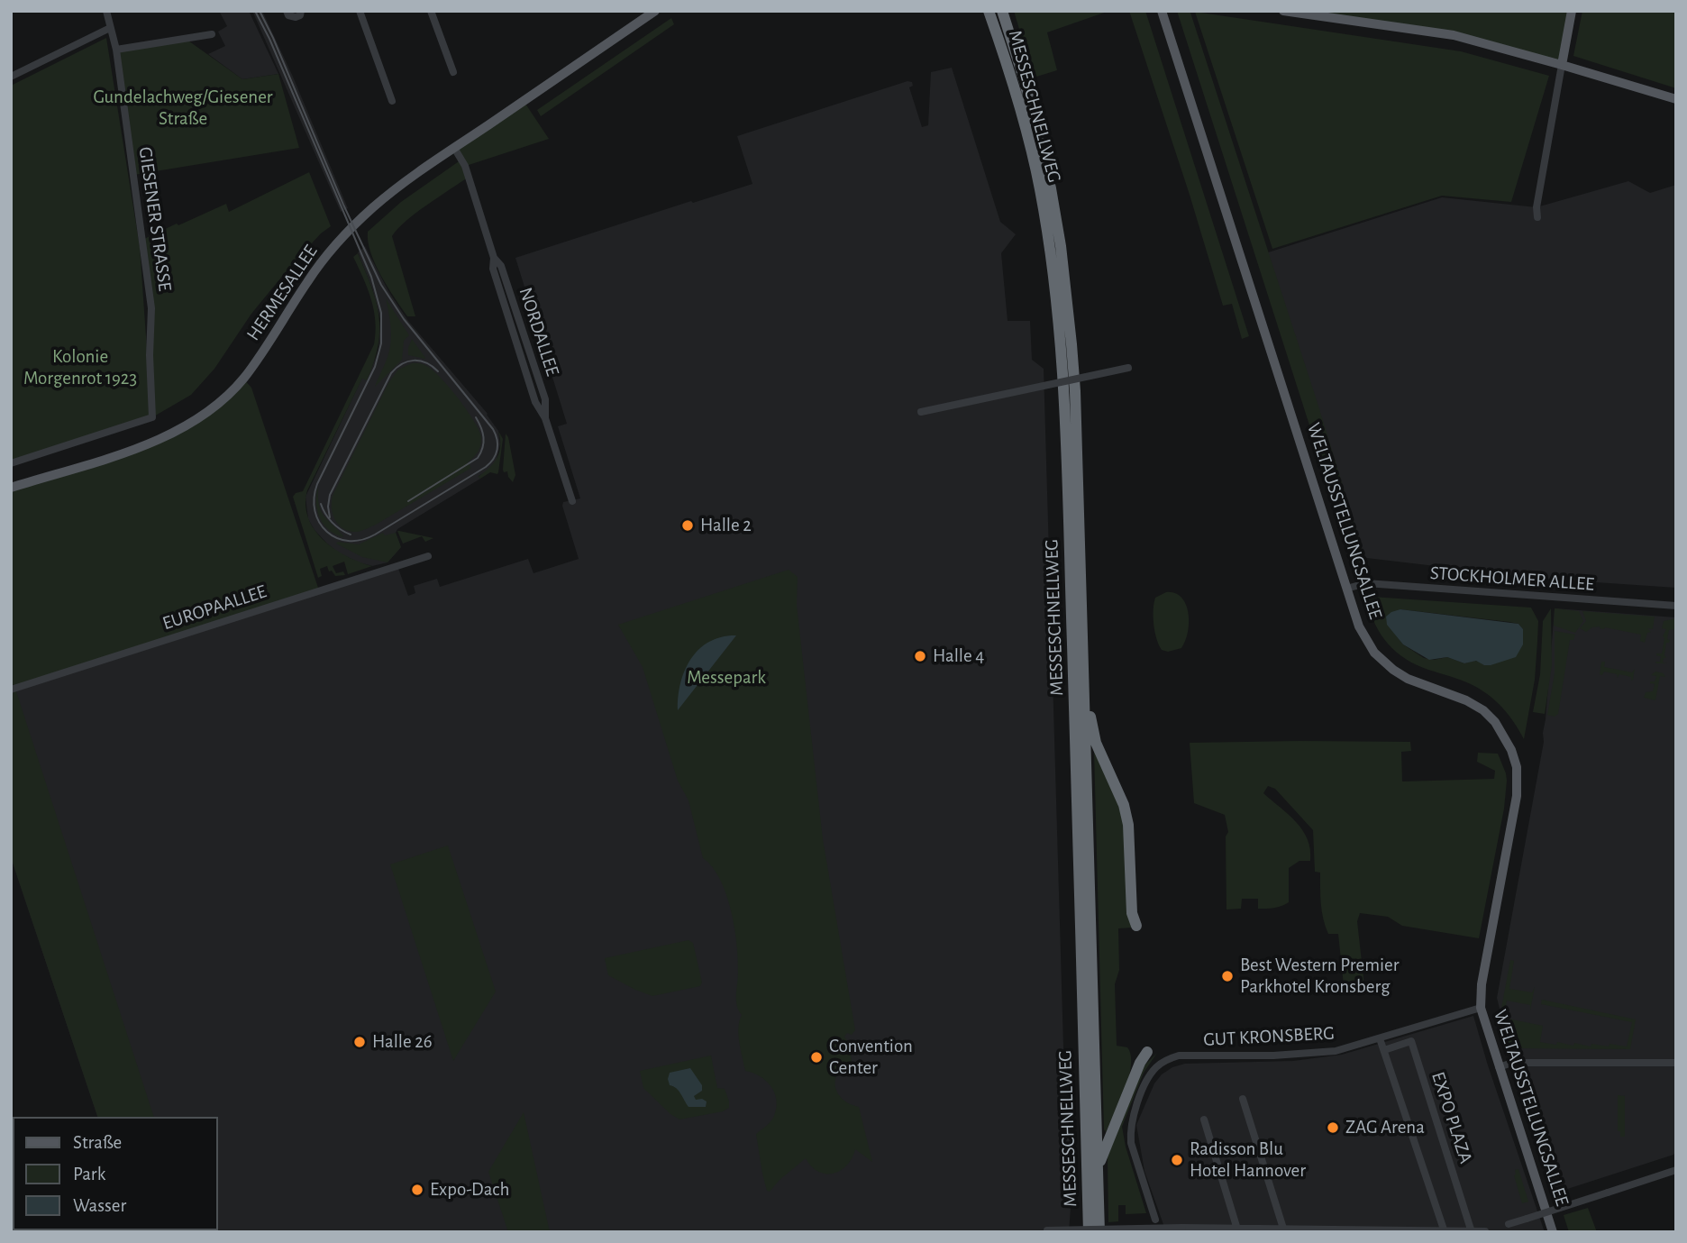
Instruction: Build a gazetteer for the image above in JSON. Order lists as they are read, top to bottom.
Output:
{
  "streets": {
    "highway": ["MESSESCHNELLWEG"],
    "main road": ["HERMESALLEE", "WELTAUSSTELLUNGSALLEE"],
    "street": [
      "GIESENER STRASSE",
      "NORDALLEE",
      "STOCKHOLMER ALLEE",
      "EUROPAALLEE",
      "GUT KRONSBERG",
      "EXPO PLAZA"
    ]
  },
  "crossings": [
    ["HERMESALLEE", "NORDALLEE"],
    ["WELTAUSSTELLUNGSALLEE", "STOCKHOLMER ALLEE"],
    ["WELTAUSSTELLUNGSALLEE", "GUT KRONSBERG"]
  ],
  "parks": ["Gundelachweg/Giesener Straße", "Kolonie Morgenrot 1923", "Messepark"],
  "places": [
    "Halle 2",
    "Halle 4",
    "Best Western Premier Parkhotel Kronsberg",
    "Halle 26",
    "Convention Center",
    "ZAG Arena",
    "Radisson Blu Hotel Hannover",
    "Expo-Dach"
  ],
  "legend": ["Straße", "Park", "Wasser"]
}
